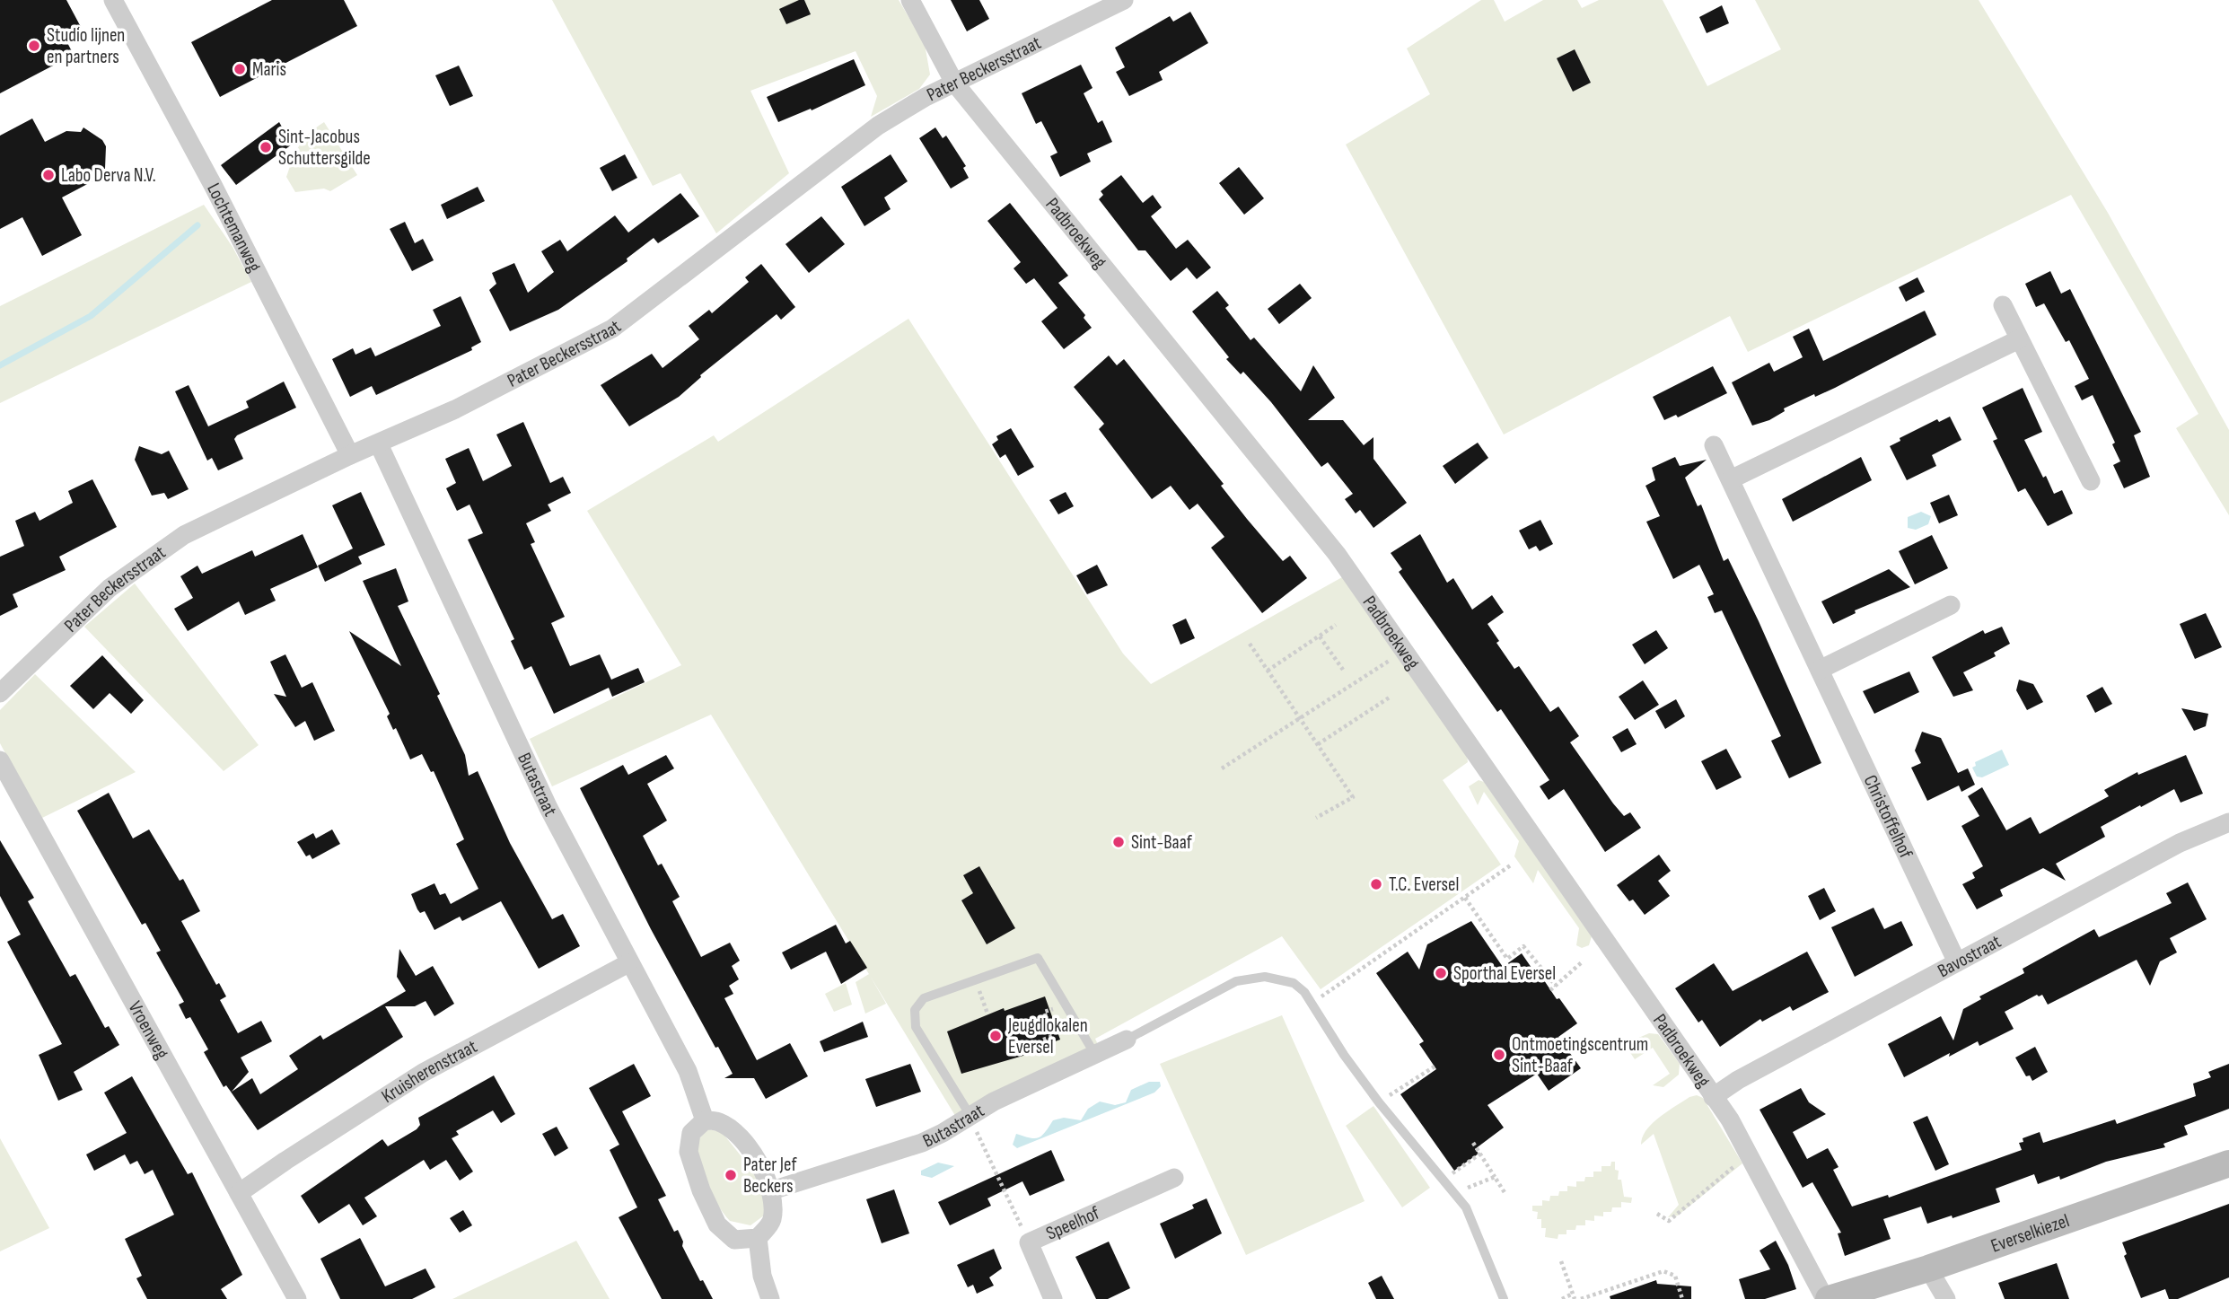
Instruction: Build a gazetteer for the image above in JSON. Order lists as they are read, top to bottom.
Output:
{
  "streets": {
    "street": [
      "Pater Beckersstraat",
      "Lochtemanweg",
      "Padbroekweg",
      "Butastraat",
      "Christoffelhof",
      "Bavostraat",
      "Vroenweg",
      "Kruisherenstraat",
      "Speelhof",
      "Everselkiezel"
    ]
  },
  "crossings": [
    ["Pater Beckersstraat", "Lochtemanweg"],
    ["Pater Beckersstraat", "Padbroekweg"],
    ["Pater Beckersstraat", "Butastraat"],
    ["Padbroekweg", "Bavostraat"],
    ["Padbroekweg", "Everselkiezel"],
    ["Butastraat", "Kruisherenstraat"],
    ["Christoffelhof", "Bavostraat"],
    ["Vroenweg", "Kruisherenstraat"]
  ],
  "places": [
    "Studio lijnen en partners",
    "Maris",
    "Sint-Jacobus Schuttersgilde",
    "Labo Derva N.V.",
    "Sint-Baaf",
    "T.C. Eversel",
    "Sporthal Eversel",
    "Jeugdlokalen Eversel",
    "Ontmoetingscentrum Sint-Baaf",
    "Pater Jef Beckers"
  ]
}
